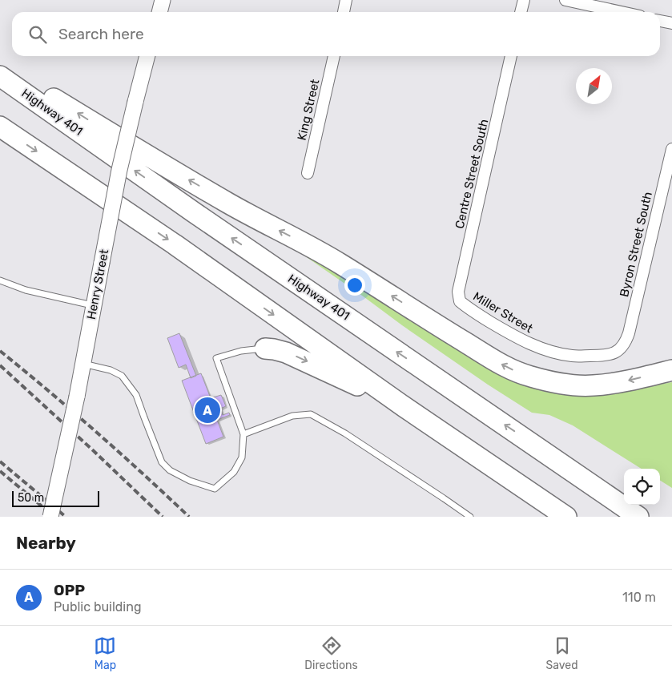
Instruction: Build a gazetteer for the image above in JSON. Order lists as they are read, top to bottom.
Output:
{
  "streets": {
    "highway": ["Highway 401"],
    "main road": ["Henry Street"],
    "street": [
      "King Street",
      "Centre Street South",
      "Byron Street South",
      "Miller Street"
    ]
  },
  "crossings": [
    ["Centre Street South", "Miller Street"],
    ["Byron Street South", "Miller Street"]
  ],
  "scale_bar": "50 m",
  "north": "top right",
  "page": {
    "search": "Search here",
    "pins": "A",
    "scale": "50 m",
    "heading": "Nearby",
    "list": [
      {
        "mark": "A",
        "name": "OPP",
        "note": "Public building",
        "value": "110 m"
      }
    ],
    "nav": ["Map", "Directions", "Saved"]
  }
}
